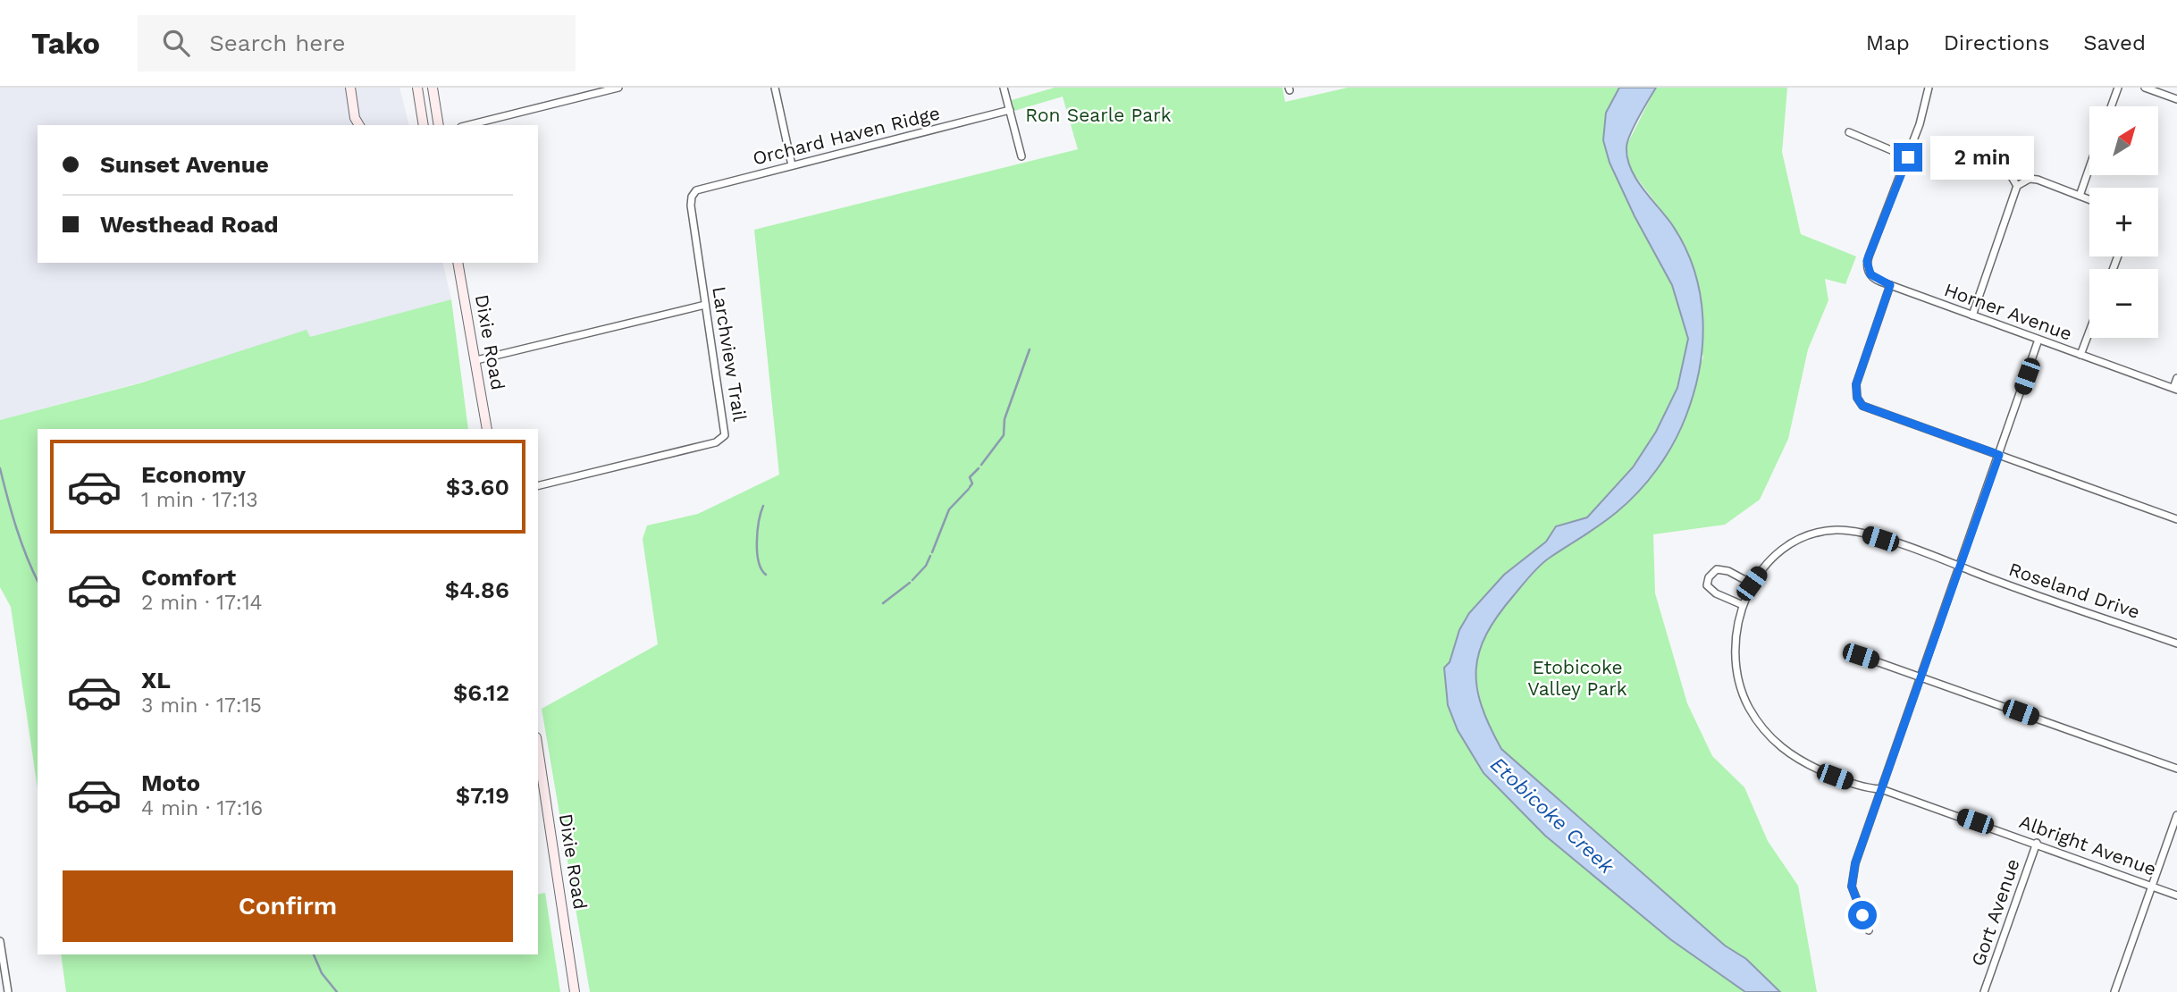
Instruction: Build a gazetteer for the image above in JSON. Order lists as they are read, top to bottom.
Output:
{
  "streets": {
    "main road": ["Dixie Road"],
    "street": [
      "Orchard Haven Ridge",
      "Horner Avenue",
      "Larchview Trail",
      "Roseland Drive",
      "Albright Avenue",
      "Gort Avenue"
    ]
  },
  "crossings": [
    ["Orchard Haven Ridge", "Larchview Trail"],
    ["Roseland Drive", "Albright Avenue"],
    ["Albright Avenue", "Gort Avenue"]
  ],
  "water": ["Etobicoke Creek"],
  "parks": ["Ron Searle Park", "Etobicoke Valley Park"],
  "north": "top right",
  "page": {
    "header": "Tako",
    "search": "Search here",
    "nav": ["Map", "Directions", "Saved"],
    "map_buttons": ["+", "−"],
    "banner": ["Sunset Avenue", "Westhead Road"],
    "bubble": "2 min",
    "list": [
      {
        "name": "Economy",
        "note": "1 min · 17:13",
        "value": "$3.60"
      },
      {
        "name": "Comfort",
        "note": "2 min · 17:14",
        "value": "$4.86"
      },
      {
        "name": "XL",
        "note": "3 min · 17:15",
        "value": "$6.12"
      },
      {
        "name": "Moto",
        "note": "4 min · 17:16",
        "value": "$7.19"
      }
    ],
    "buttons": "Confirm"
  }
}
